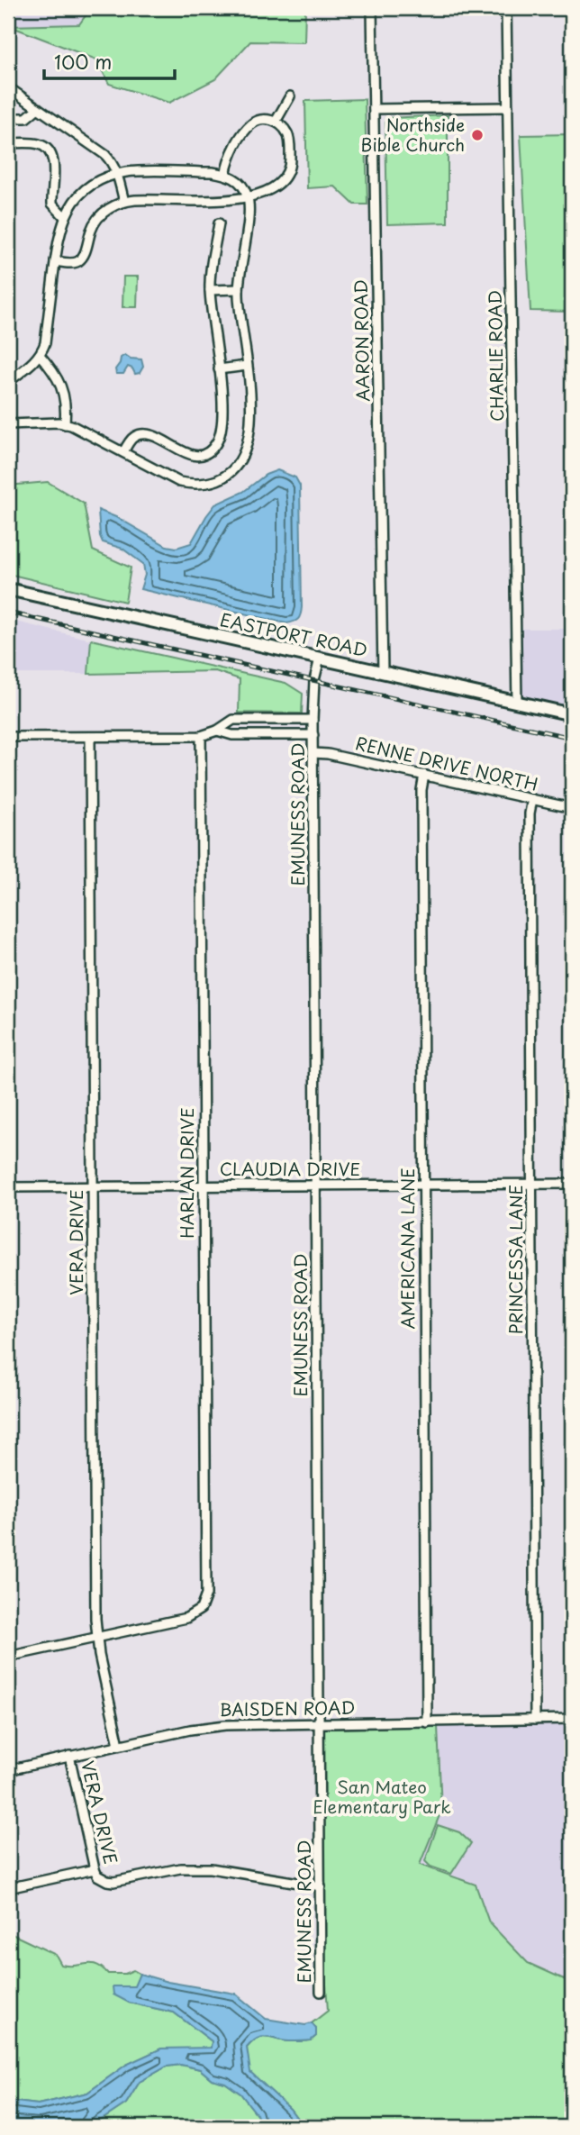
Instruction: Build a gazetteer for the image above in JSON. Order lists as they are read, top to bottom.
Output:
{
  "streets": {
    "street": [
      "AARON ROAD",
      "CHARLIE ROAD",
      "EASTPORT ROAD",
      "RENNE DRIVE NORTH",
      "EMUNESS ROAD",
      "CLAUDIA DRIVE",
      "HARLAN DRIVE",
      "VERA DRIVE",
      "AMERICANA LANE",
      "PRINCESSA LANE",
      "BAISDEN ROAD"
    ]
  },
  "crossings": [
    ["AARON ROAD", "EASTPORT ROAD"],
    ["CHARLIE ROAD", "EASTPORT ROAD"],
    ["EASTPORT ROAD", "EMUNESS ROAD"],
    ["RENNE DRIVE NORTH", "EMUNESS ROAD"],
    ["RENNE DRIVE NORTH", "AMERICANA LANE"],
    ["RENNE DRIVE NORTH", "PRINCESSA LANE"],
    ["EMUNESS ROAD", "CLAUDIA DRIVE"],
    ["EMUNESS ROAD", "VERA DRIVE"],
    ["EMUNESS ROAD", "BAISDEN ROAD"],
    ["CLAUDIA DRIVE", "HARLAN DRIVE"],
    ["CLAUDIA DRIVE", "VERA DRIVE"],
    ["CLAUDIA DRIVE", "AMERICANA LANE"],
    ["CLAUDIA DRIVE", "PRINCESSA LANE"],
    ["HARLAN DRIVE", "VERA DRIVE"],
    ["VERA DRIVE", "BAISDEN ROAD"],
    ["AMERICANA LANE", "BAISDEN ROAD"],
    ["PRINCESSA LANE", "BAISDEN ROAD"]
  ],
  "parks": ["San Mateo Elementary Park"],
  "places": ["Northside Bible Church"],
  "scale_bar": "100 m"
}
